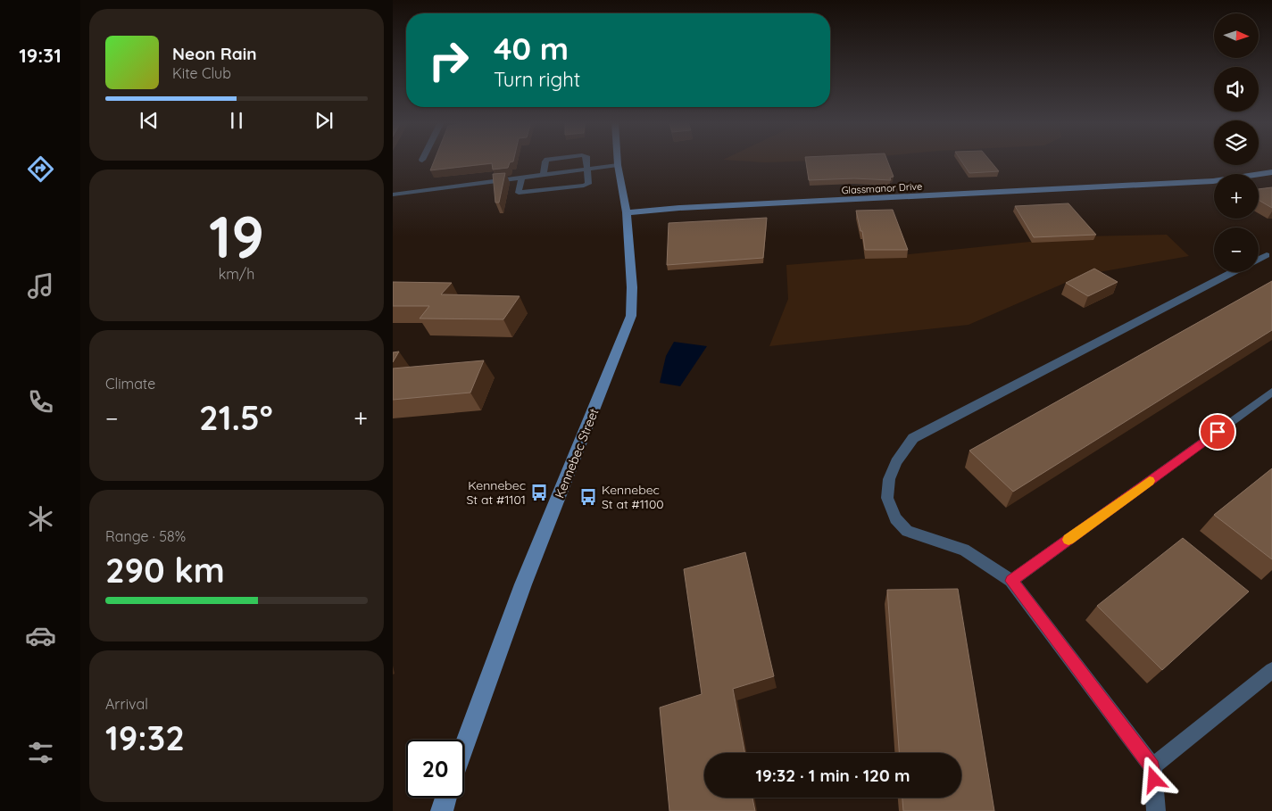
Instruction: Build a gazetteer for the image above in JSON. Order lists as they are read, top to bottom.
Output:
{
  "streets": {
    "street": ["Glassmanor Drive", "Kennebec Street"]
  },
  "crossings": [
    ["Glassmanor Drive", "Kennebec Street"]
  ],
  "places": {
    "bus stop": ["Kennebec St at #1101", "Kennebec St at #1100"]
  },
  "north": "right",
  "page": {
    "tabs": "19:31",
    "map_buttons": ["+", "−"],
    "turn": ["40 m", "Turn right"],
    "song": ["Neon Rain", "Kite Club"],
    "tile": [
      ["19", "km/h"],
      "Climate",
      ["Range · 58%", "290 km"],
      ["Arrival", "19:32"]
    ],
    "heat": ["−", "21.5°", "+"],
    "limit": "20",
    "trip": "19:32 · 1 min · 120 m"
  }
}
